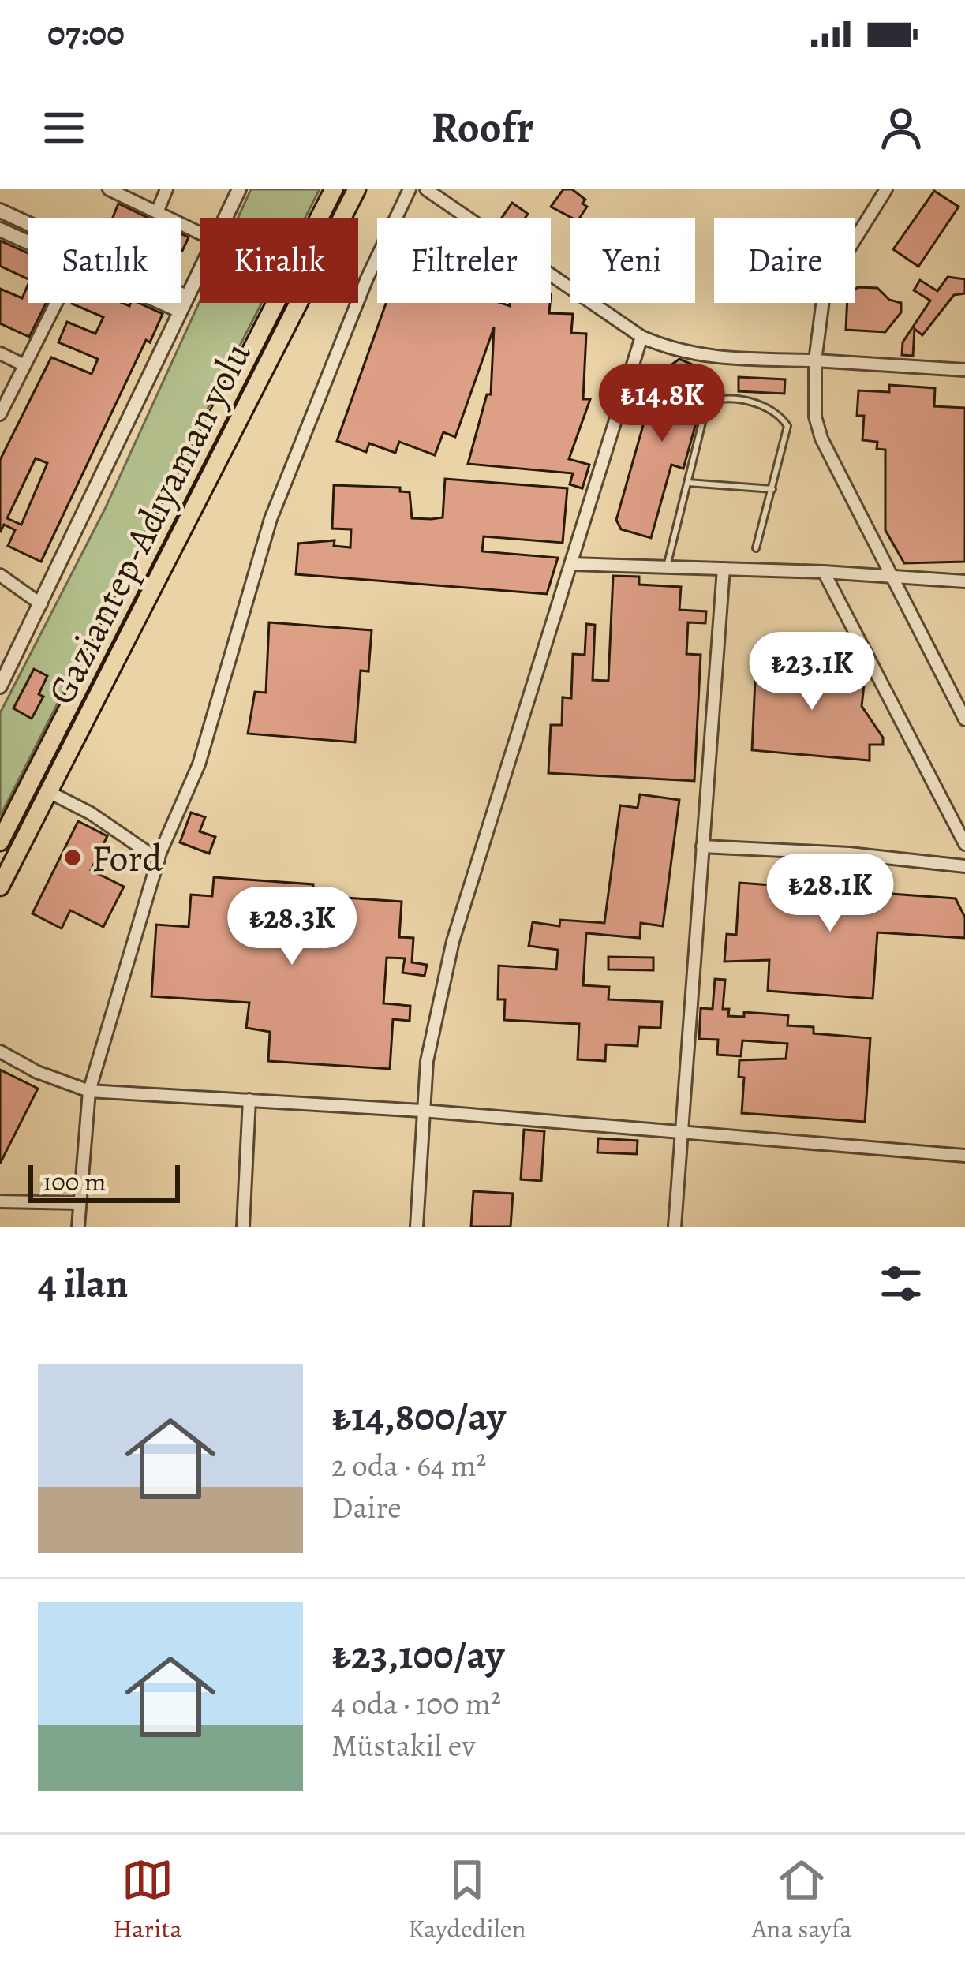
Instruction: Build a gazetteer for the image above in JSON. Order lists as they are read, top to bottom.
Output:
{
  "streets": {
    "highway": ["Gaziantep-Adıyaman yolu"]
  },
  "places": ["Ford"],
  "scale_bar": "100 m",
  "page": {
    "status": "07:00",
    "header": "Roofr",
    "chip": [
      "Satılık",
      "Kiralık",
      "Filtreler",
      "Yeni",
      "Daire"
    ],
    "price": [
      "₺14.8K",
      "₺23.1K",
      "₺28.1K",
      "₺28.3K"
    ],
    "scale": "100 m",
    "heading": "4 ilan",
    "list": [
      {
        "name": "₺14,800/ay",
        "note": "2 oda · 64 m² · Daire"
      },
      {
        "name": "₺23,100/ay",
        "note": "4 oda · 100 m² · Müstakil ev"
      }
    ],
    "tabs": ["Harita", "Kaydedilen", "Ana sayfa"]
  }
}
